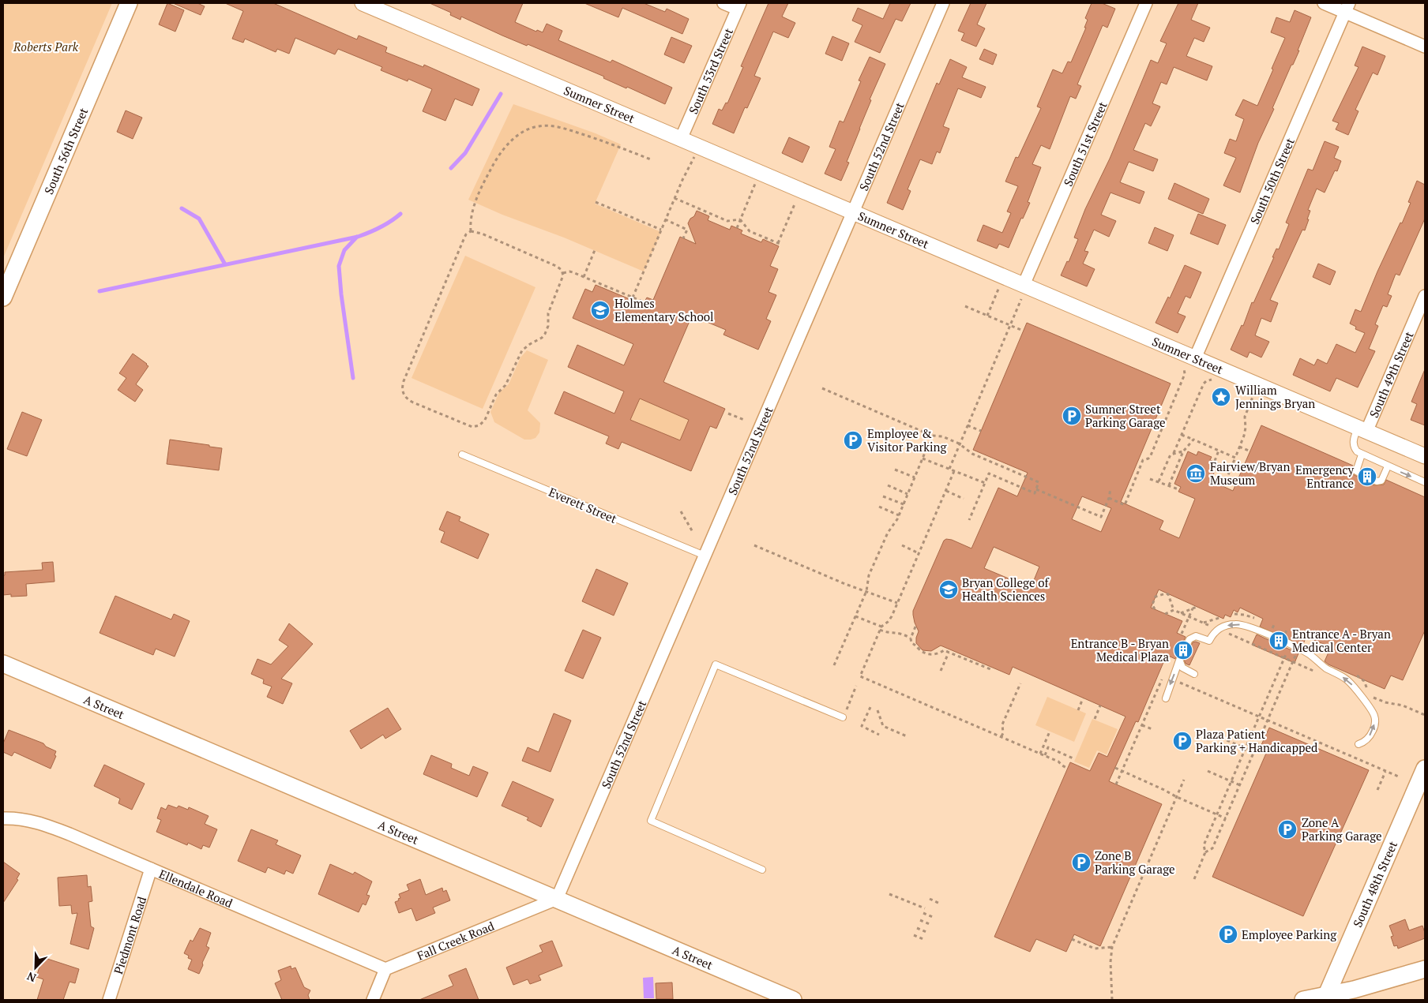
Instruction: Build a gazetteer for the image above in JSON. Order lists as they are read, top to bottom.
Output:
{
  "streets": {
    "main road": ["South 56th Street", "A Street", "South 48th Street"],
    "street": [
      "South 53rd Street",
      "Sumner Street",
      "South 51st Street",
      "South 52nd Street",
      "South 50th Street",
      "South 49th Street",
      "Ellendale Road",
      "Piedmont Road",
      "Fall Creek Road"
    ],
    "lane": ["Everett Street"]
  },
  "crossings": [
    ["South 53rd Street", "Sumner Street"],
    ["Sumner Street", "South 51st Street"],
    ["Sumner Street", "South 52nd Street"],
    ["Sumner Street", "South 50th Street"],
    ["Sumner Street", "South 49th Street"],
    ["South 52nd Street", "Everett Street"],
    ["South 52nd Street", "A Street"],
    ["South 52nd Street", "Fall Creek Road"],
    ["A Street", "Fall Creek Road"],
    ["Ellendale Road", "Piedmont Road"],
    ["Ellendale Road", "Fall Creek Road"]
  ],
  "parks": ["Roberts Park"],
  "places": {
    "school or university": ["Holmes Elementary School", "Bryan College of Health Sciences"],
    "place": ["William Jennings Bryan"],
    "parking": [
      "Sumner Street Parking Garage",
      "Employee & Visitor Parking",
      "Plaza Patient Parking + Handicapped",
      "Zone A Parking Garage",
      "Zone B Parking Garage",
      "Employee Parking"
    ],
    "museum": ["Fairview/Bryan Museum"],
    "building": ["Emergency Entrance", "Entrance A - Bryan Medical Center", "Entrance B - Bryan Medical Plaza"]
  },
  "north": "bottom left"
}
